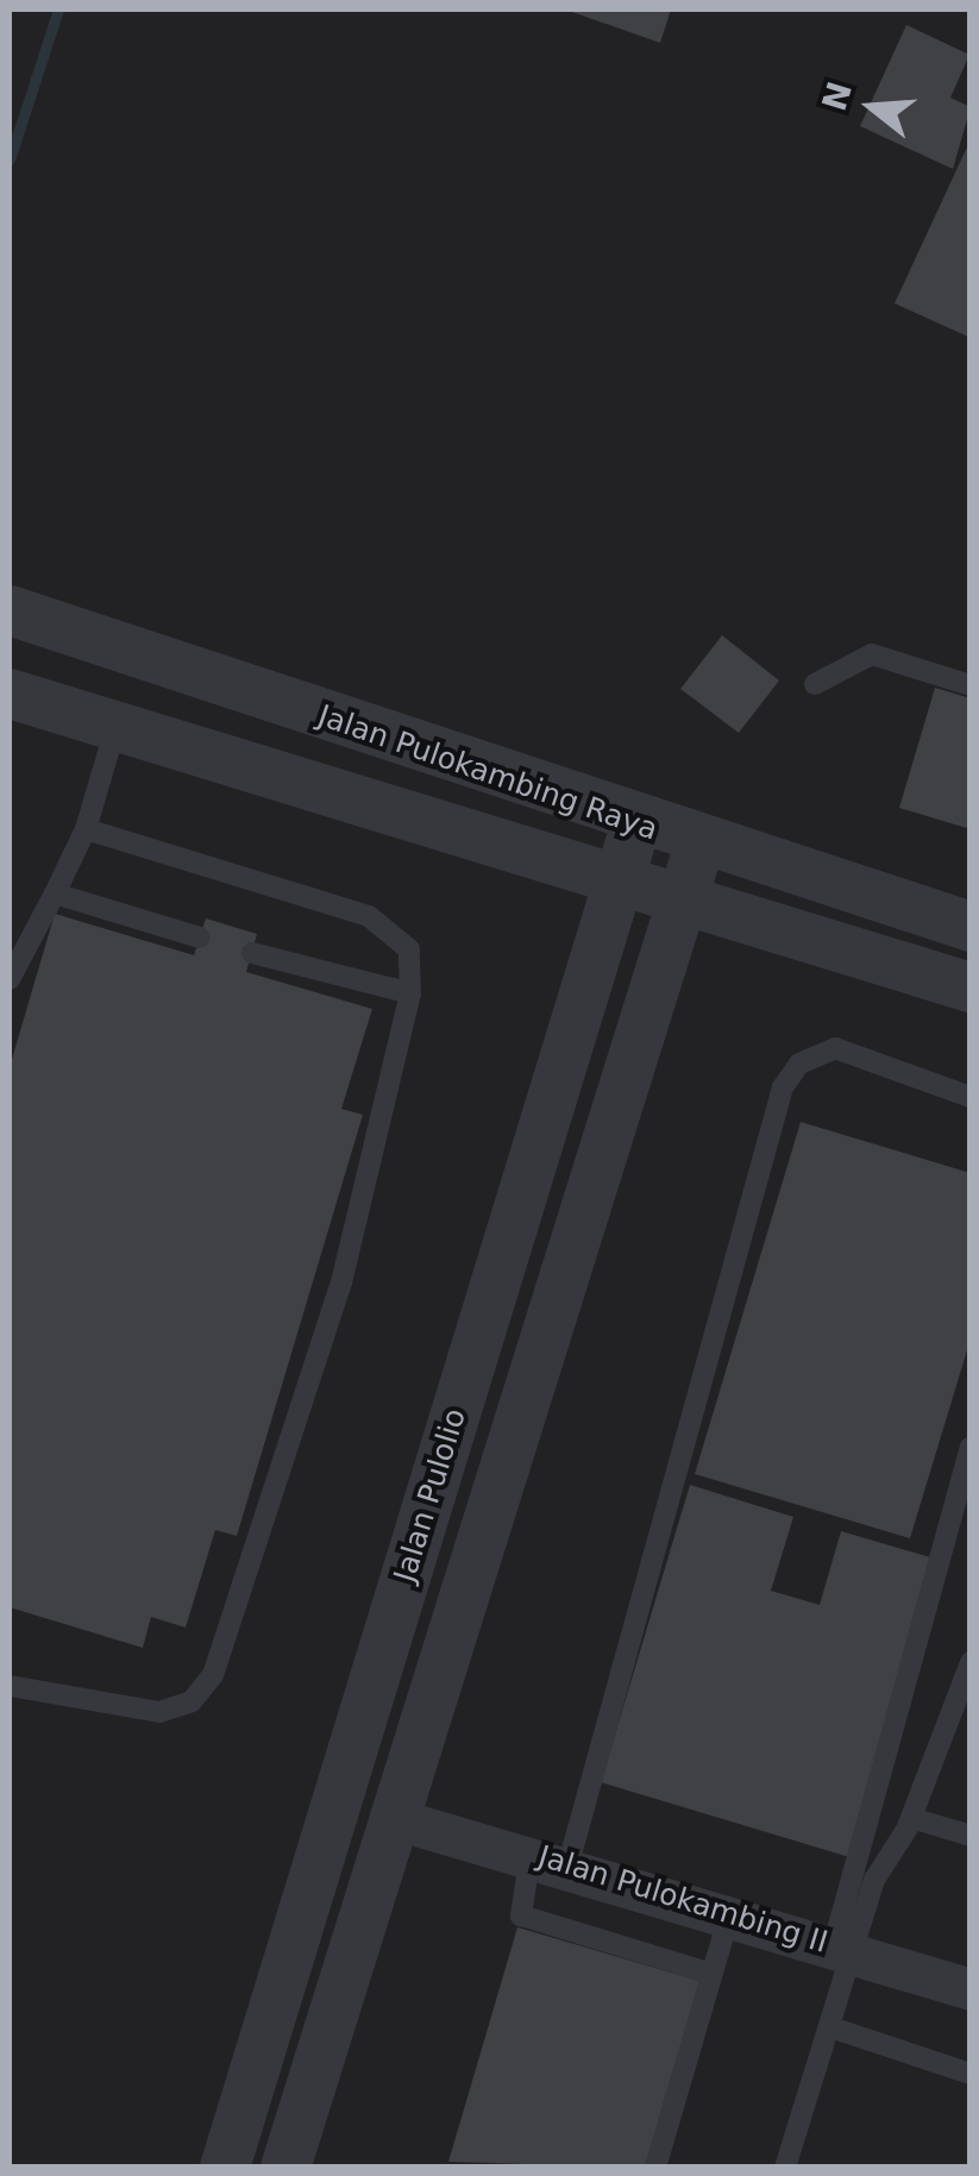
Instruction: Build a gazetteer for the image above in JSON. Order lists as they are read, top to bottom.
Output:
{
  "streets": {
    "street": ["Jalan Pulokambing Raya", "Jalan Pulolio", "Jalan Pulokambing II"]
  },
  "crossings": [
    ["Jalan Pulokambing Raya", "Jalan Pulolio"],
    ["Jalan Pulolio", "Jalan Pulokambing II"]
  ],
  "north": "left"
}
